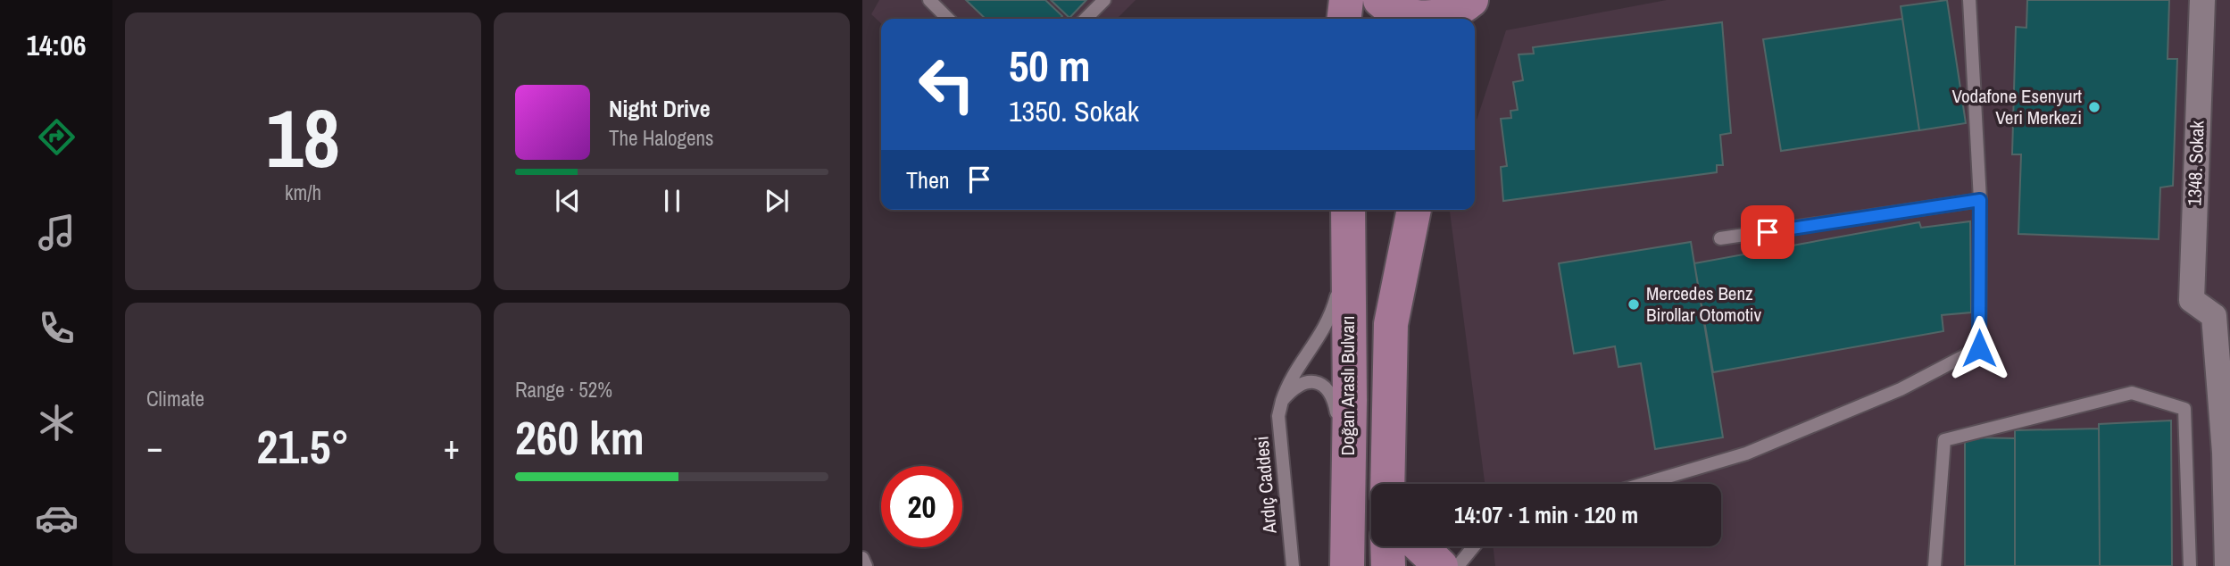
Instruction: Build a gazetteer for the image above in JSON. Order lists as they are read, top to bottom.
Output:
{
  "streets": {
    "main road": ["Doğan Araslı Bulvarı"],
    "street": ["1348. Sokak"],
    "lane": ["Ardıç Caddesi"]
  },
  "places": ["Vodafone Esenyurt Veri Merkezi", "Mercedes Benz Birollar Otomotiv"],
  "page": {
    "tabs": "14:06",
    "tile": [
      ["18", "km/h"],
      "Climate",
      ["Range · 52%", "260 km"]
    ],
    "turn": ["50 m", "1350. Sokak"],
    "song": ["Night Drive", "The Halogens"],
    "then": "Then",
    "heat": ["−", "21.5°", "+"],
    "limit": "20",
    "trip": "14:07 · 1 min · 120 m"
  }
}
